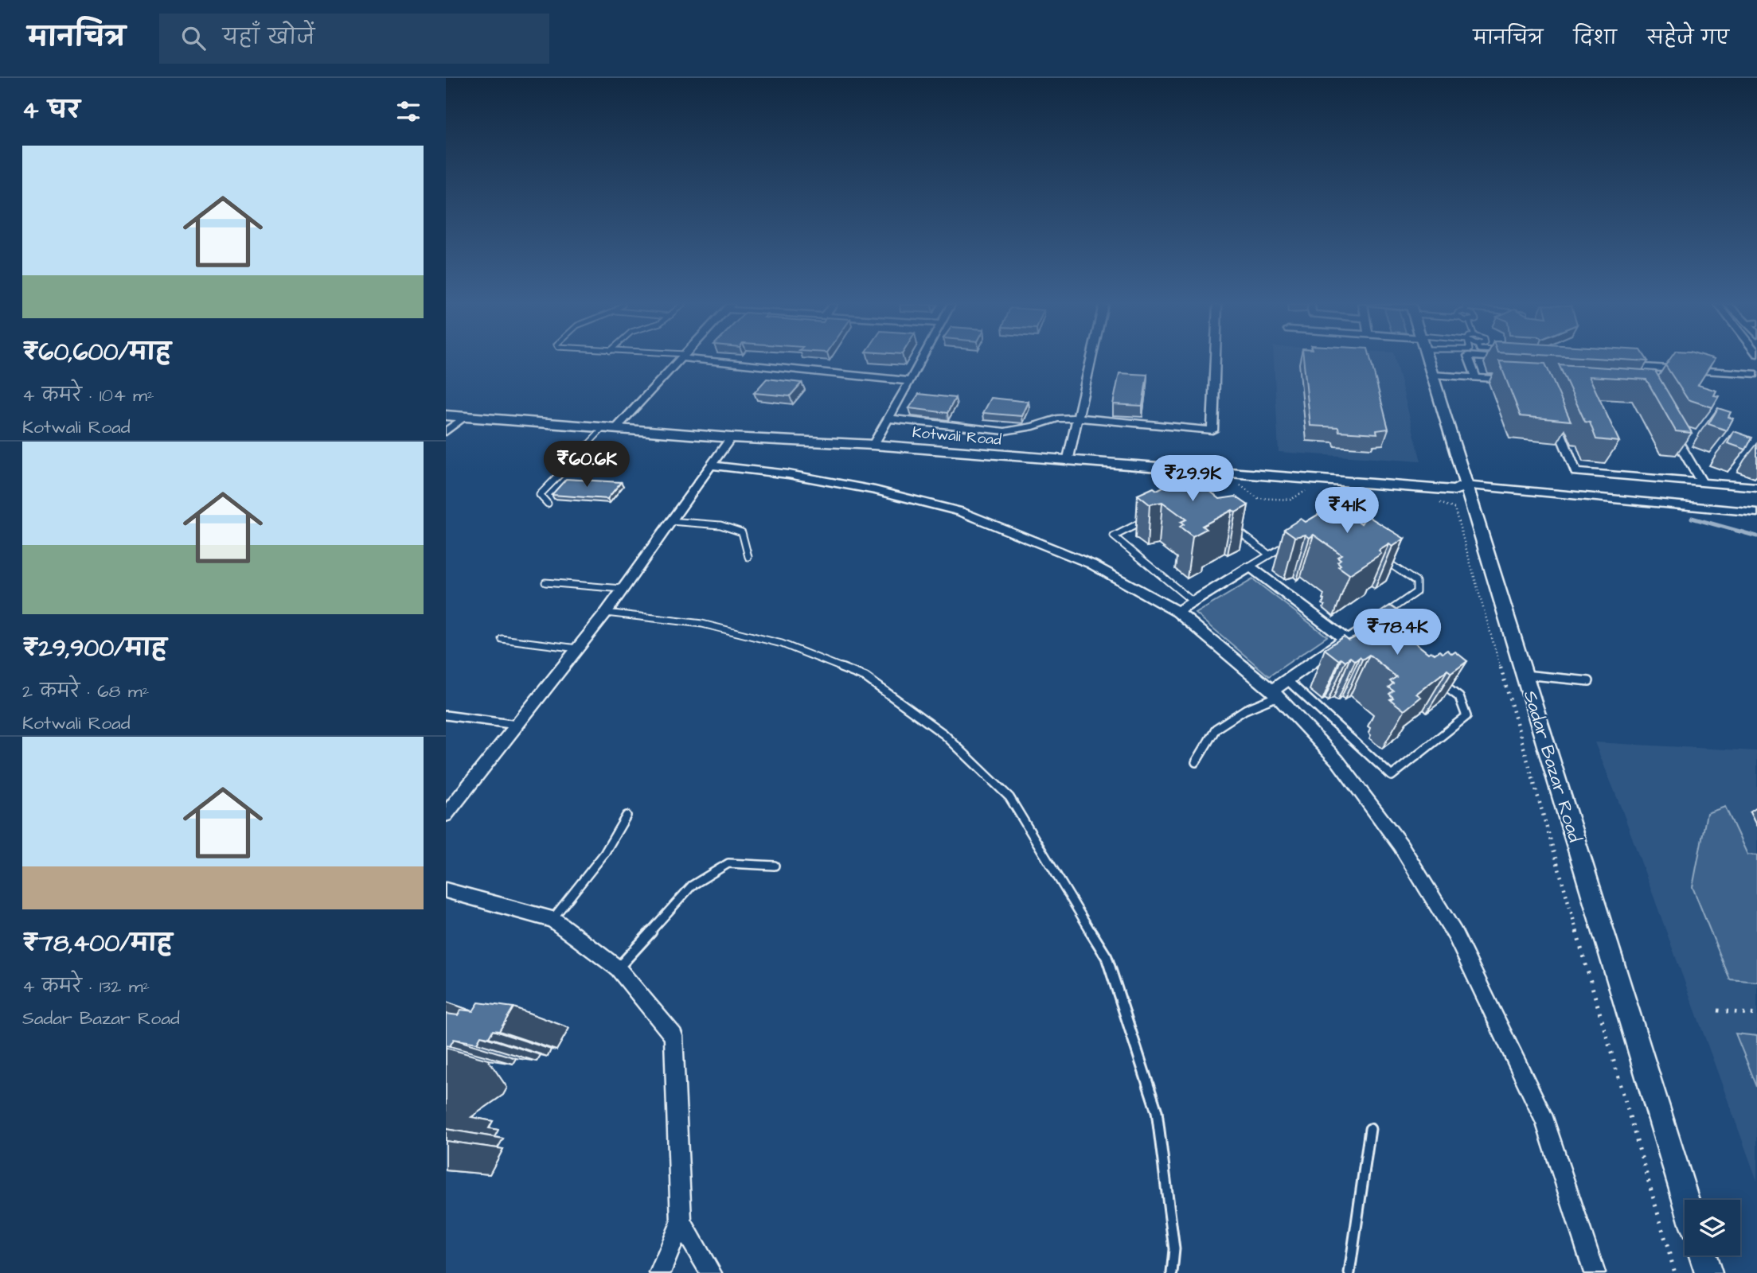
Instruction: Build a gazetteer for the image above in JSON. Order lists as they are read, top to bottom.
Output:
{
  "streets": {
    "street": ["Kotwali Road", "Sadar Bazar Road"]
  },
  "crossings": [
    ["Kotwali Road", "Sadar Bazar Road"]
  ],
  "page": {
    "header": "मानचित्र",
    "search": "यहाँ खोजें",
    "nav": ["मानचित्र", "दिशा", "सहेजे गए"],
    "heading": "4 घर",
    "list": [
      {
        "name": "₹60,600/माह",
        "note": "4 कमरे · 104 m² · Kotwali Road"
      },
      {
        "name": "₹29,900/माह",
        "note": "2 कमरे · 68 m² · Kotwali Road"
      },
      {
        "name": "₹78,400/माह",
        "note": "4 कमरे · 132 m² · Sadar Bazar Road"
      }
    ],
    "price": [
      "₹60.6K",
      "₹29.9K",
      "₹41K",
      "₹78.4K"
    ]
  }
}
